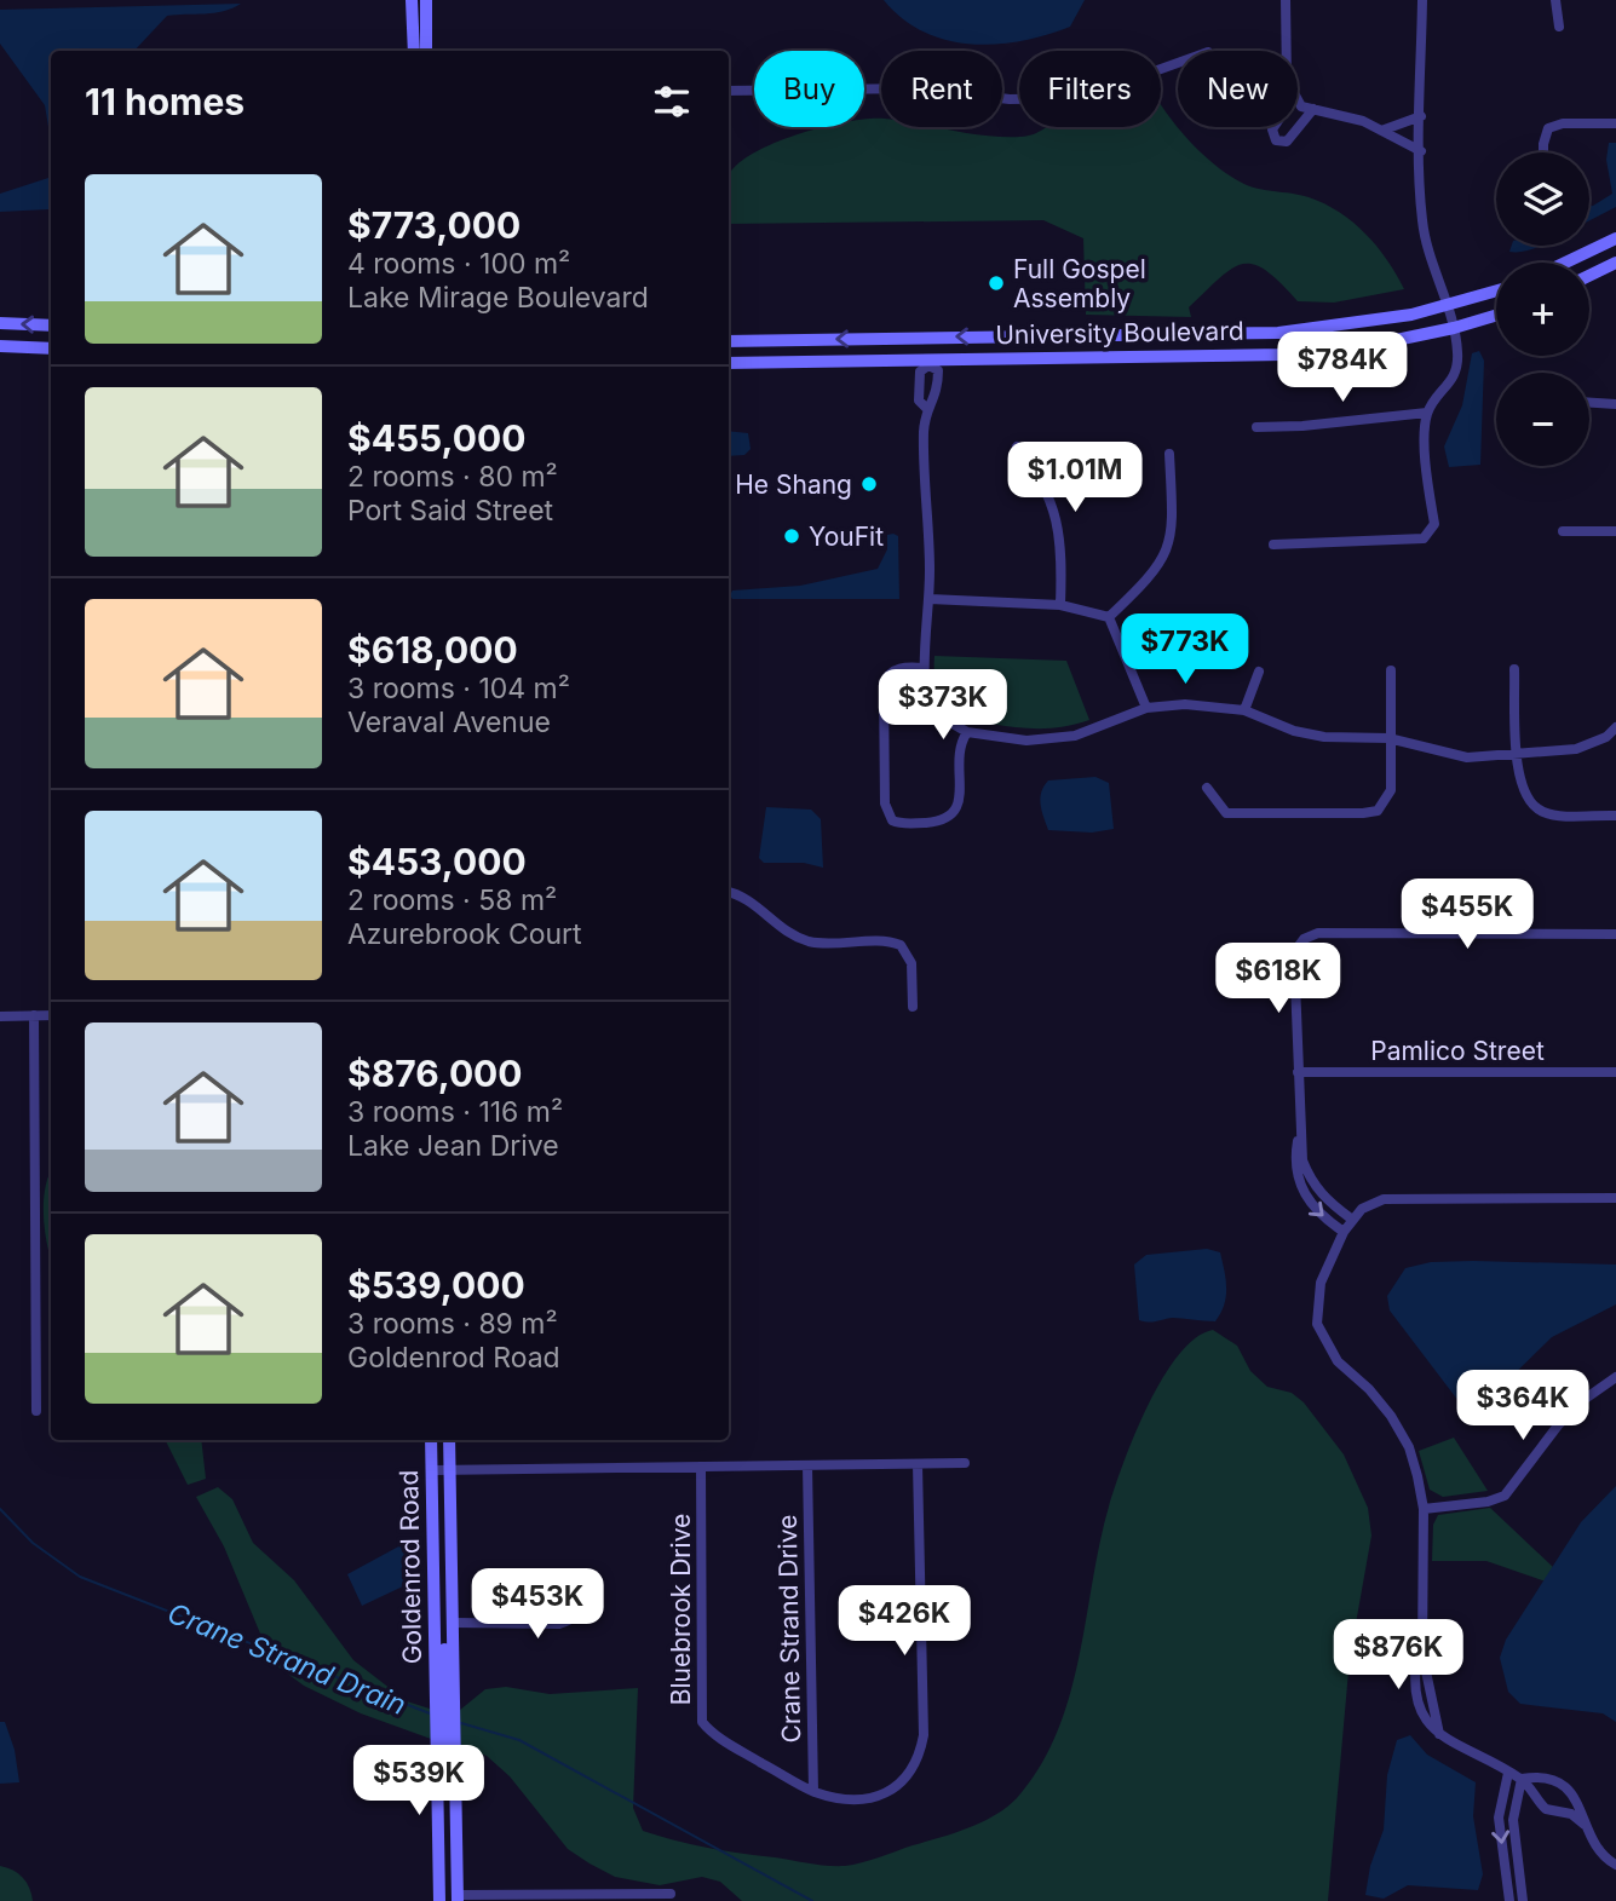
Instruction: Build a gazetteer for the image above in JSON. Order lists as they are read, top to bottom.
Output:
{
  "streets": {
    "main road": ["University Boulevard", "Goldenrod Road"],
    "street": ["Pamlico Street", "Bluebrook Drive", "Crane Strand Drive"]
  },
  "crossings": [
    ["Bluebrook Drive", "Crane Strand Drive"]
  ],
  "water": ["Crane Strand Drain"],
  "places": ["Full Gospel Assembly", "He Shang", "YouFit"],
  "page": {
    "chip": [
      "Buy",
      "Rent",
      "Filters",
      "New"
    ],
    "heading": "11 homes",
    "map_buttons": ["+", "−"],
    "list": [
      {
        "name": "$773,000",
        "note": "4 rooms · 100 m² · Lake Mirage Boulevard"
      },
      {
        "name": "$455,000",
        "note": "2 rooms · 80 m² · Port Said Street"
      },
      {
        "name": "$618,000",
        "note": "3 rooms · 104 m² · Veraval Avenue"
      },
      {
        "name": "$453,000",
        "note": "2 rooms · 58 m² · Azurebrook Court"
      },
      {
        "name": "$876,000",
        "note": "3 rooms · 116 m² · Lake Jean Drive"
      },
      {
        "name": "$539,000",
        "note": "3 rooms · 89 m² · Goldenrod Road"
      }
    ],
    "price": [
      "$784K",
      "$1.01M",
      "$773K",
      "$373K",
      "$455K",
      "$618K",
      "$364K",
      "$453K",
      "$426K",
      "$876K",
      "$539K"
    ]
  }
}
